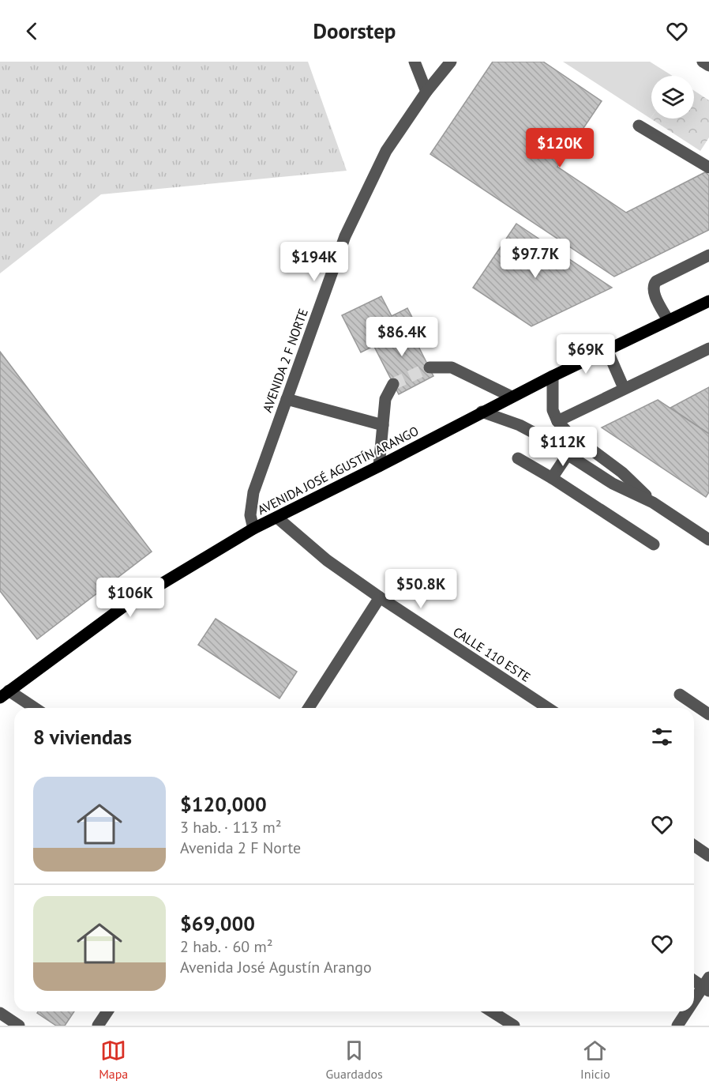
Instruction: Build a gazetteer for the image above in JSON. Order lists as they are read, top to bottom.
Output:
{
  "streets": {
    "main road": ["AVENIDA JOSÉ AGUSTÍN ARANGO"],
    "street": ["AVENIDA 2 F NORTE", "CALLE 110 ESTE"]
  },
  "crossings": [
    ["AVENIDA 2 F NORTE", "AVENIDA JOSÉ AGUSTÍN ARANGO"],
    ["AVENIDA JOSÉ AGUSTÍN ARANGO", "CALLE 110 ESTE"]
  ],
  "page": {
    "header": "Doorstep",
    "price": [
      "$120K",
      "$97.7K",
      "$194K",
      "$86.4K",
      "$69K",
      "$112K",
      "$50.8K",
      "$106K"
    ],
    "heading": "8 viviendas",
    "list": [
      {
        "name": "$120,000",
        "note": "3 hab. · 113 m² · Avenida 2 F Norte"
      },
      {
        "name": "$69,000",
        "note": "2 hab. · 60 m² · Avenida José Agustín Arango"
      }
    ],
    "tabs": ["Mapa", "Guardados", "Inicio"]
  }
}
